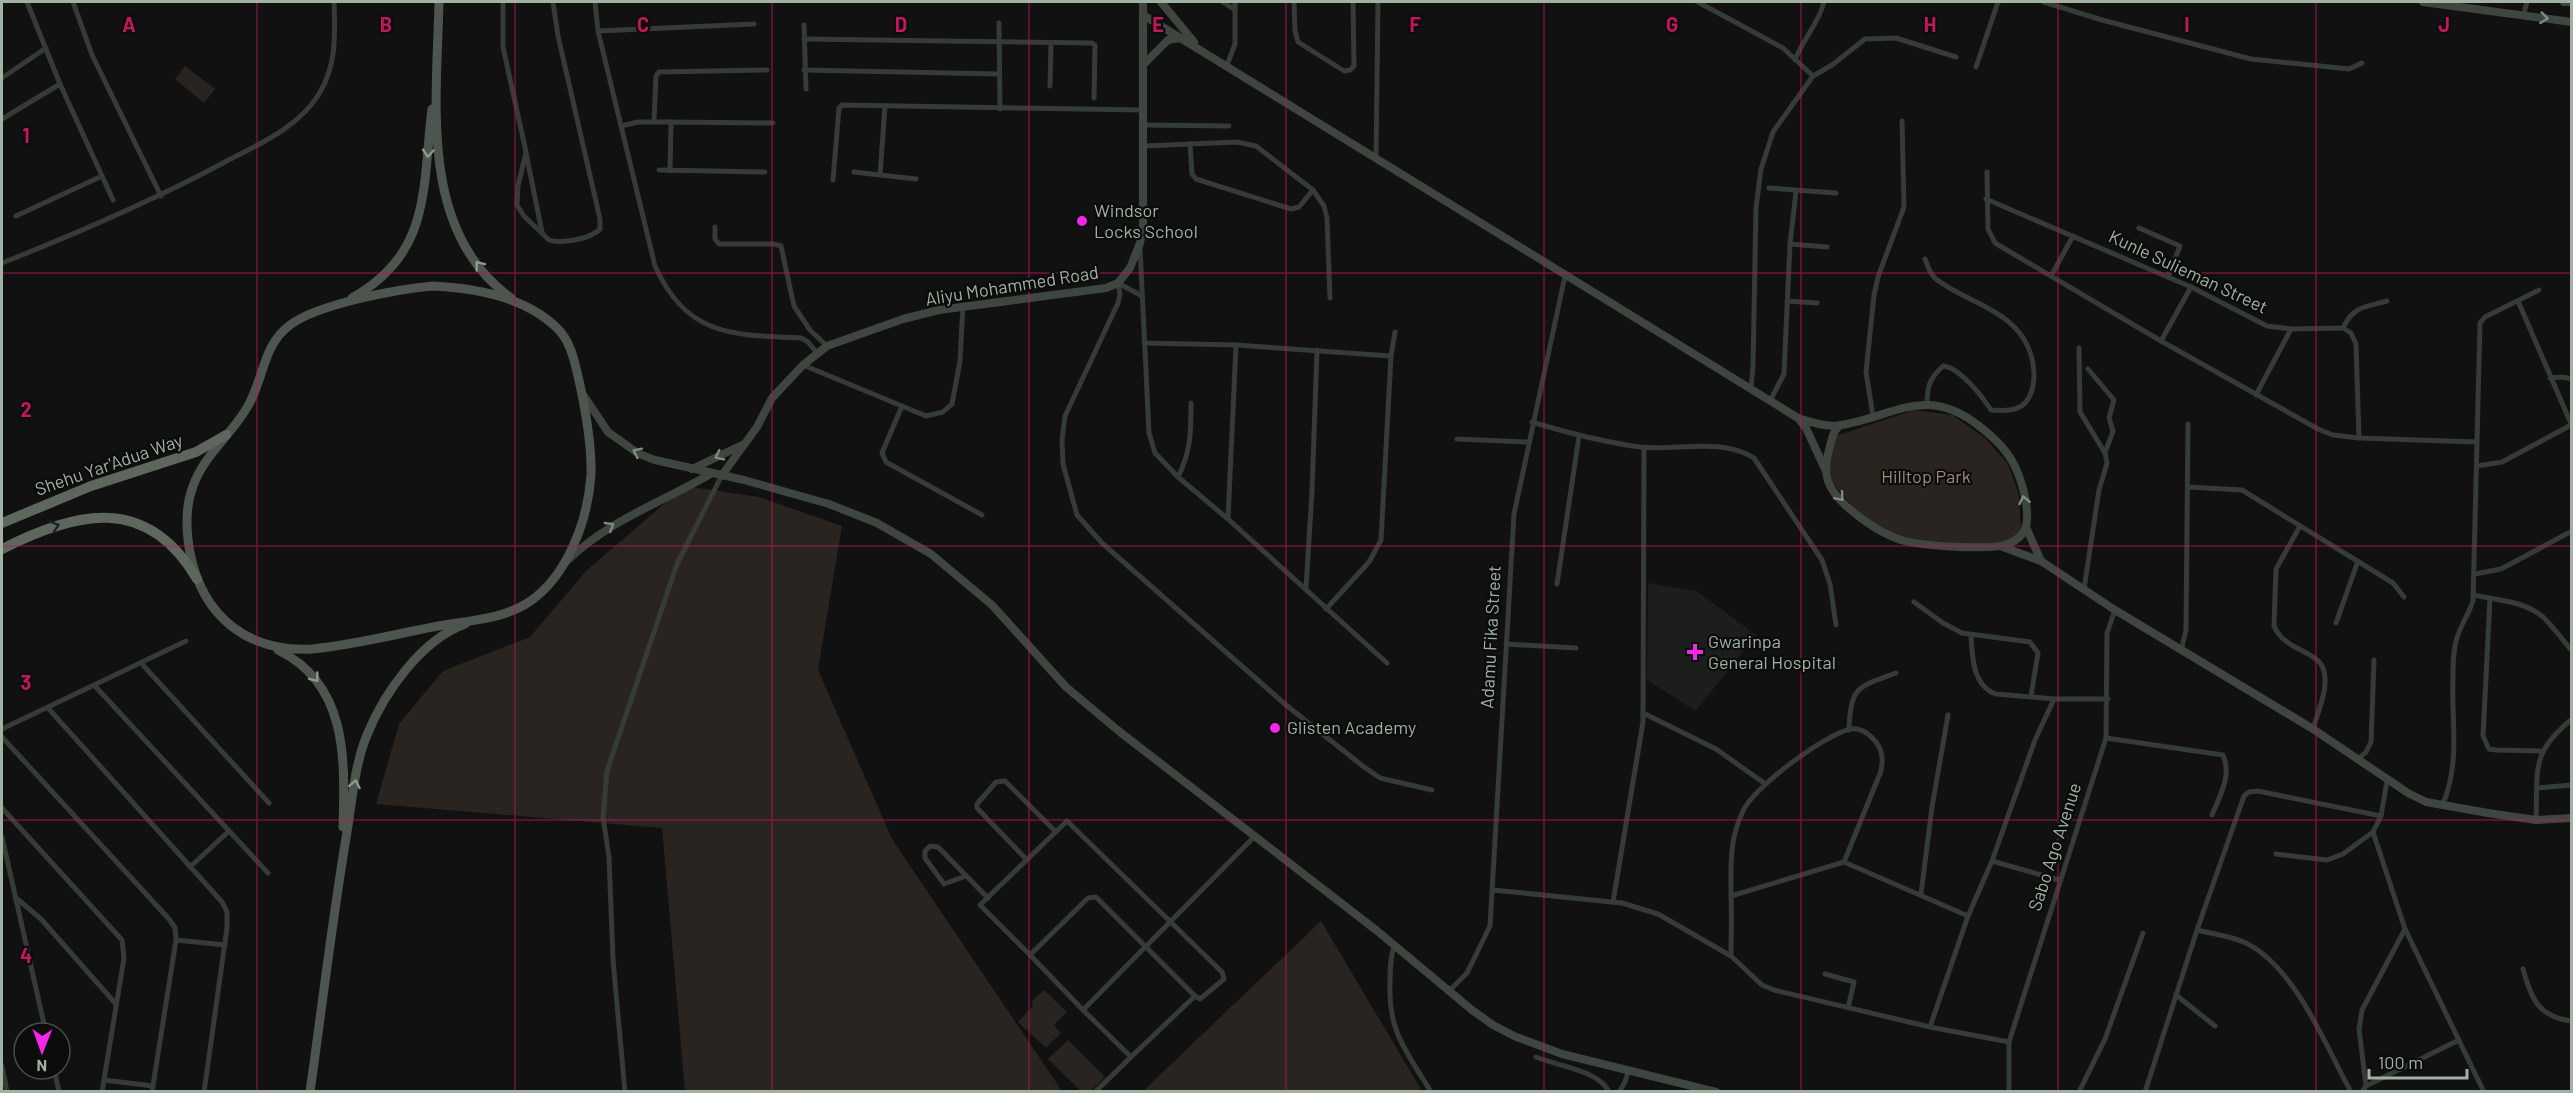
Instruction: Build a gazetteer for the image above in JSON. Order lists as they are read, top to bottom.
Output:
{
  "streets": {
    "highway": ["Shehu Yar'Adua Way"],
    "street": [
      "Kunle Sulieman Street",
      "Aliyu Mohammed Road",
      "Adamu Fika Street",
      "Sabo Ago Avenue"
    ]
  },
  "parks": ["Hilltop Park"],
  "places": {
    "other": ["Windsor Locks School", "Glisten Academy"],
    "health": ["Gwarinpa General Hospital"]
  },
  "scale_bar": "100 m",
  "north": "bottom",
  "grid": {
    "columns": [
      "A",
      "B",
      "C",
      "D",
      "E",
      "F",
      "G",
      "H",
      "I",
      "J"
    ],
    "rows": [
      "1",
      "2",
      "3",
      "4"
    ]
  }
}
